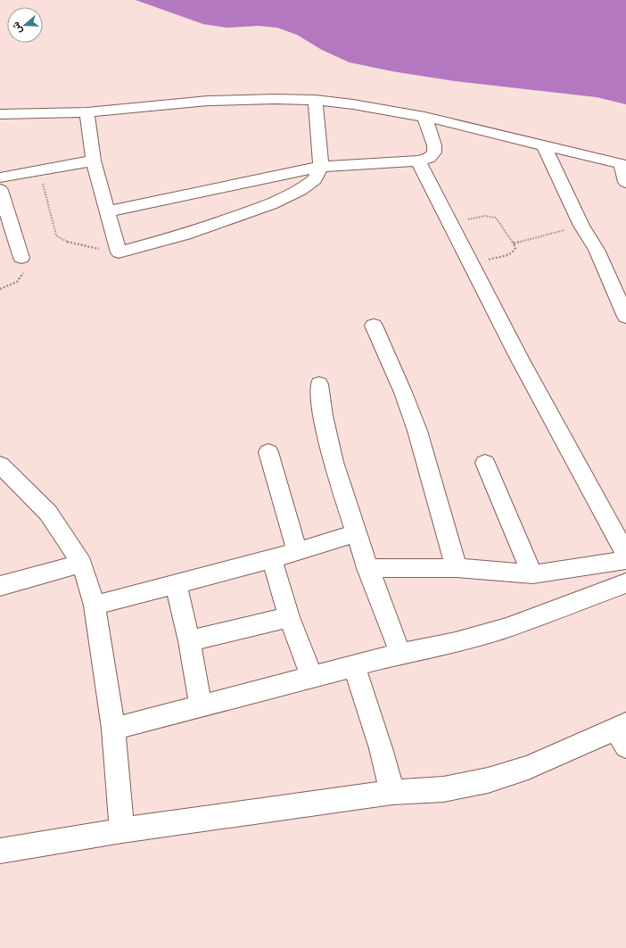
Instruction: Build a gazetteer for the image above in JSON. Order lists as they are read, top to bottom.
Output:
{
  "north": "left"
}
